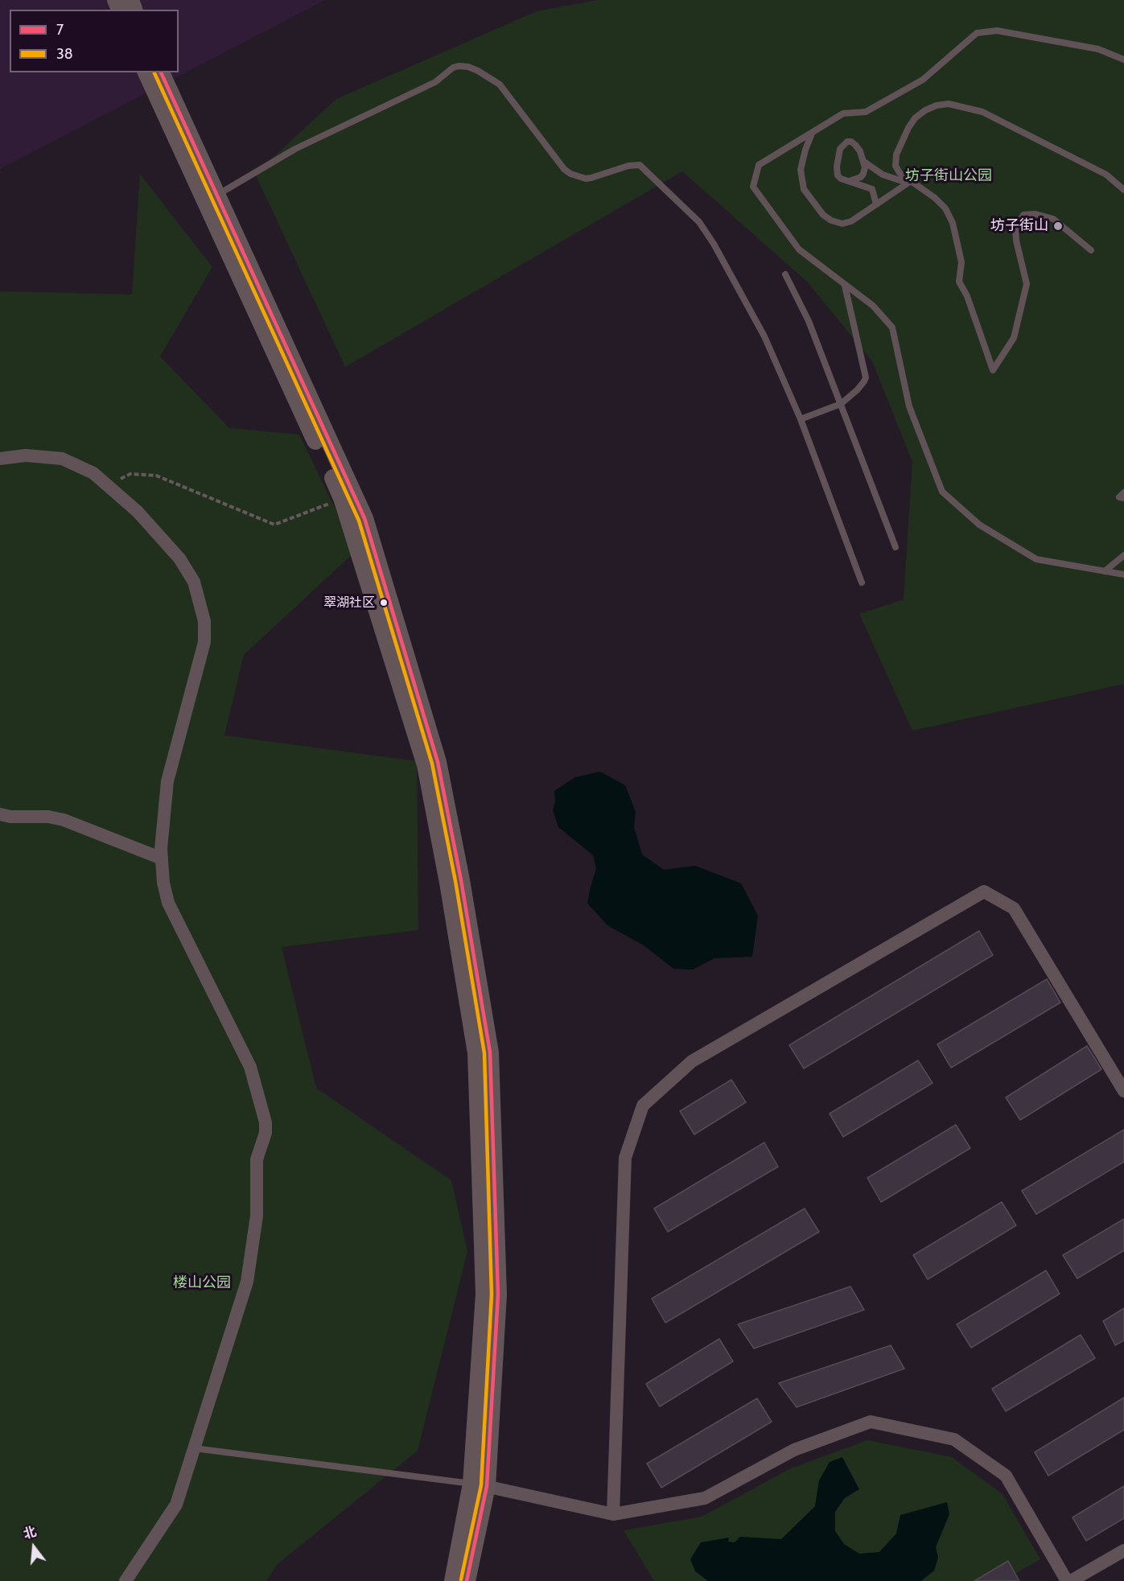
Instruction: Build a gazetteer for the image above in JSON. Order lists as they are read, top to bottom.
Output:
{
  "parks": ["坊子街山公园", "楼山公园"],
  "places": ["坊子街山", "翠湖社区"],
  "lines": ["transit line 7", "transit line 38"],
  "legend": ["7", "38"],
  "north": "top"
}
